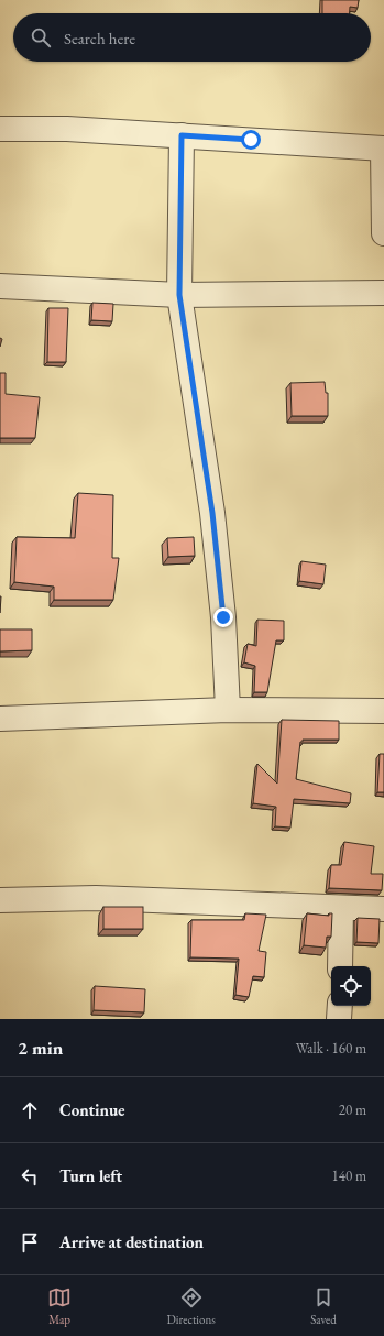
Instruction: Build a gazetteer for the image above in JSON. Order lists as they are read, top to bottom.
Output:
{
  "page": {
    "search": "Search here",
    "heading": ["2 min", "Walk · 160 m"],
    "list": [
      ["Continue", "20 m"],
      ["Turn left", "140 m"],
      "Arrive at destination"
    ],
    "nav": ["Map", "Directions", "Saved"]
  }
}
